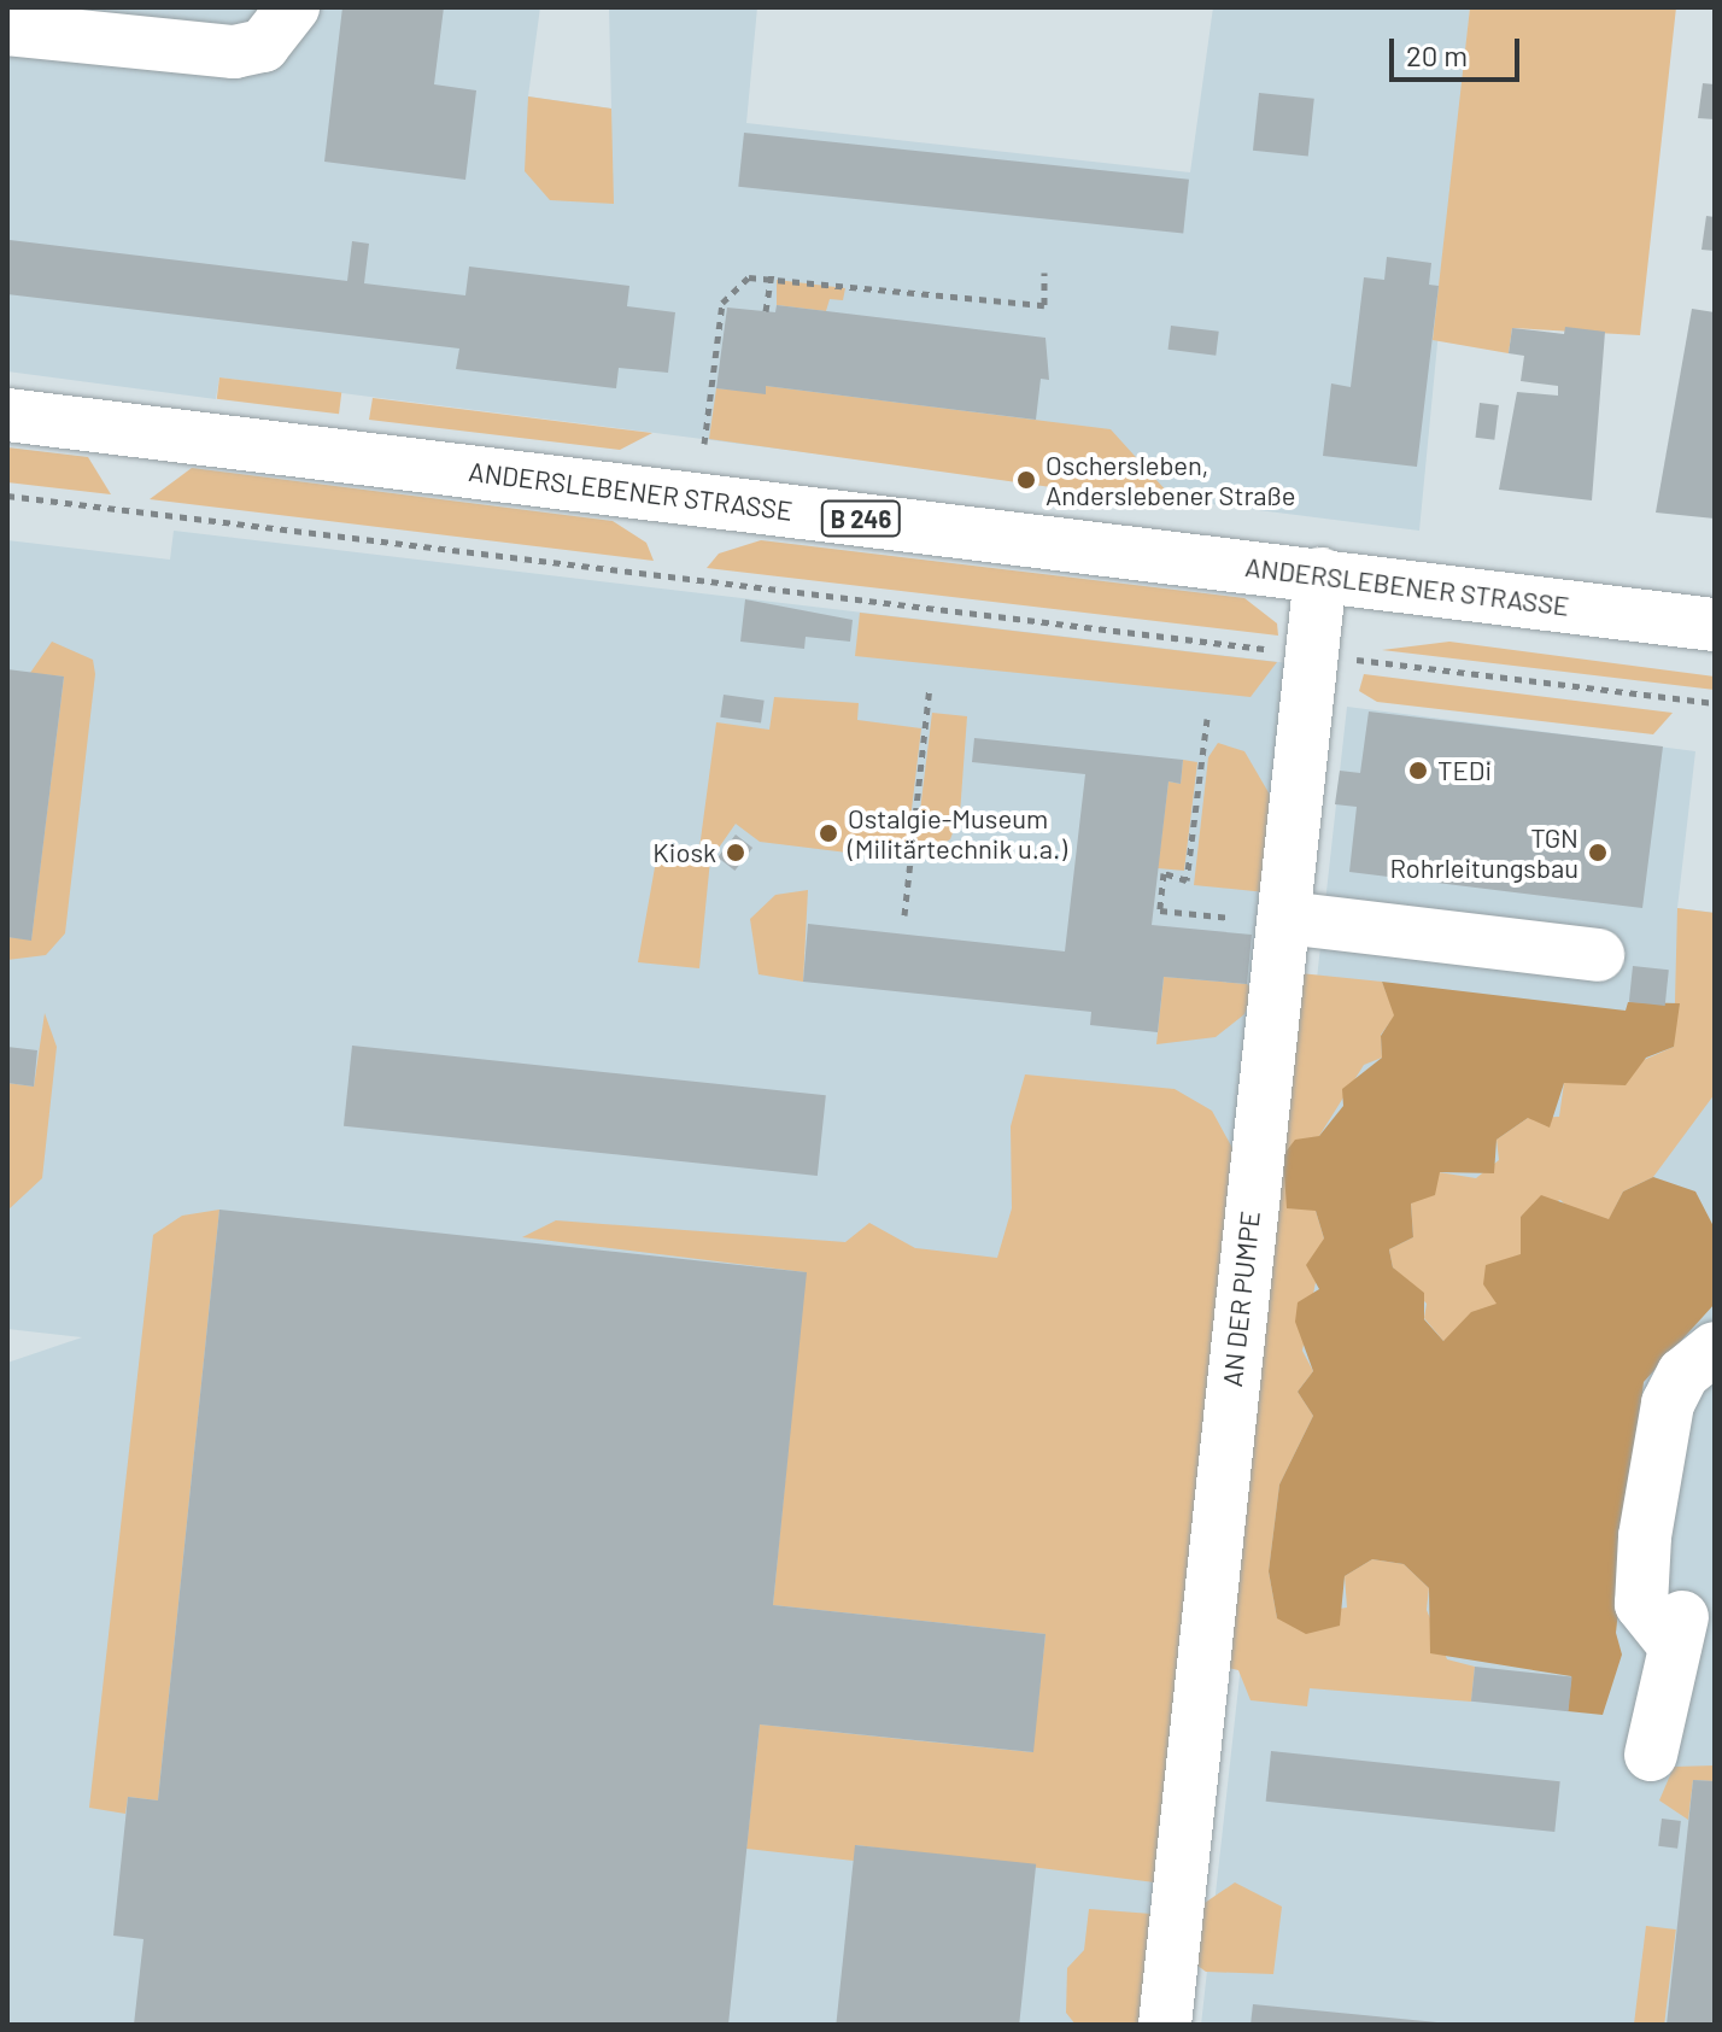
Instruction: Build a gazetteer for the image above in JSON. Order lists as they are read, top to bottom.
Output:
{
  "streets": {
    "main road": ["ANDERSLEBENER STRASSE", "B 246", "AN DER PUMPE"]
  },
  "crossings": [
    ["ANDERSLEBENER STRASSE", "AN DER PUMPE"]
  ],
  "places": [
    "Oschersleben, Anderslebener Straße",
    "TEDi",
    "Ostalgie-Museum (Militärtechnik u.a.)",
    "Kiosk",
    "TGN Rohrleitungsbau"
  ],
  "scale_bar": "20 m"
}
